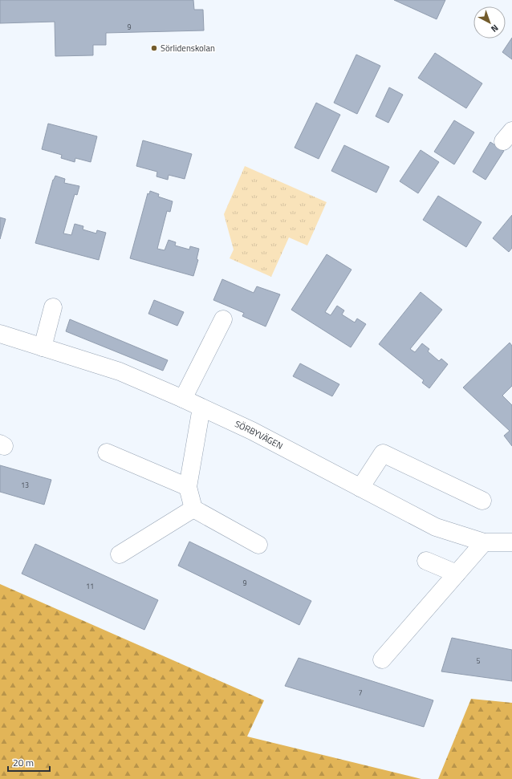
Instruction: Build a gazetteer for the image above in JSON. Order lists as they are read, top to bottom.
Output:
{
  "streets": {
    "street": ["SÖRBYVÄGEN"]
  },
  "places": ["Sörlidenskolan"],
  "house_numbers": [
    "9",
    "13",
    "9",
    "11",
    "5",
    "7"
  ],
  "scale_bar": "20 m",
  "north": "bottom right"
}
